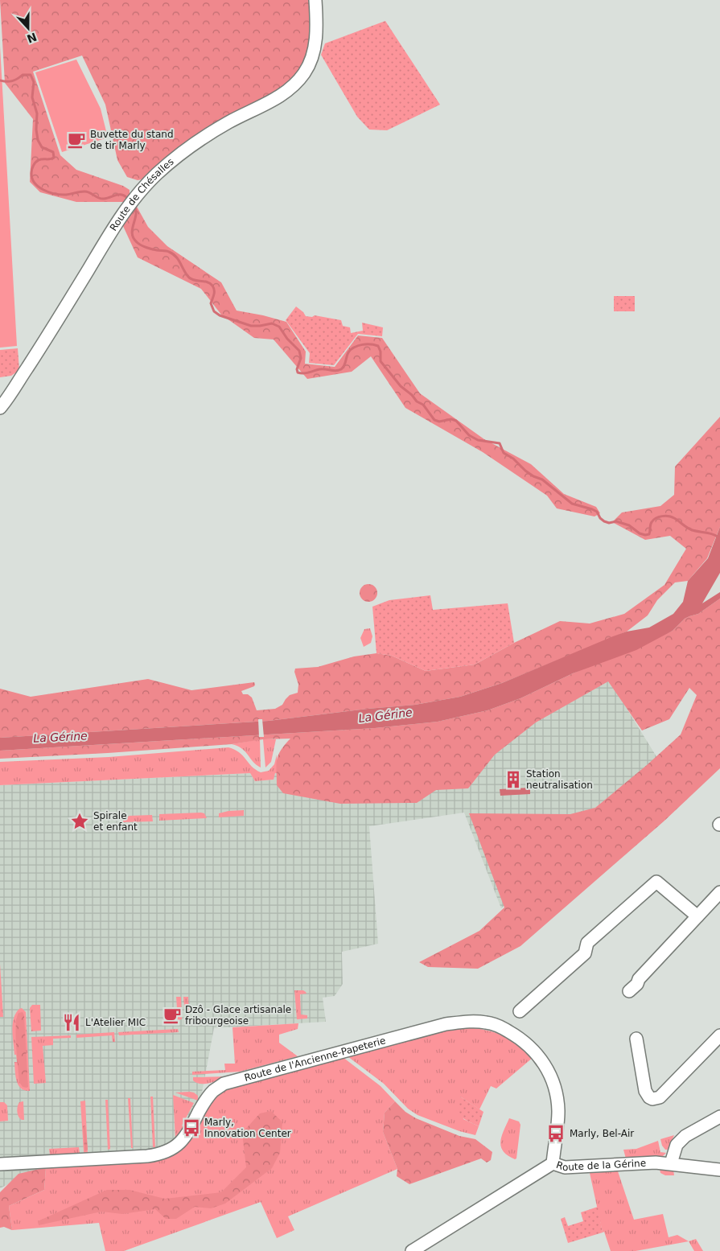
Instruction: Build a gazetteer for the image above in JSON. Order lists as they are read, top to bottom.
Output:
{
  "streets": {
    "street": ["Route de Chésalles", "Route de l'Ancienne-Papeterie", "Route de la Gérine"]
  },
  "crossings": [
    ["Route de l'Ancienne-Papeterie", "Route de la Gérine"]
  ],
  "water": ["La Gérine"],
  "places": {
    "cafe": ["Buvette du stand de tir Marly", "Dzô - Glace artisanale fribourgeoise"],
    "building": ["Station neutralisation"],
    "place": ["Spirale et enfant"],
    "restaurant": ["L'Atelier MIC"],
    "bus stop": ["Marly, Innovation Center", "Marly, Bel-Air"]
  },
  "north": "bottom"
}
